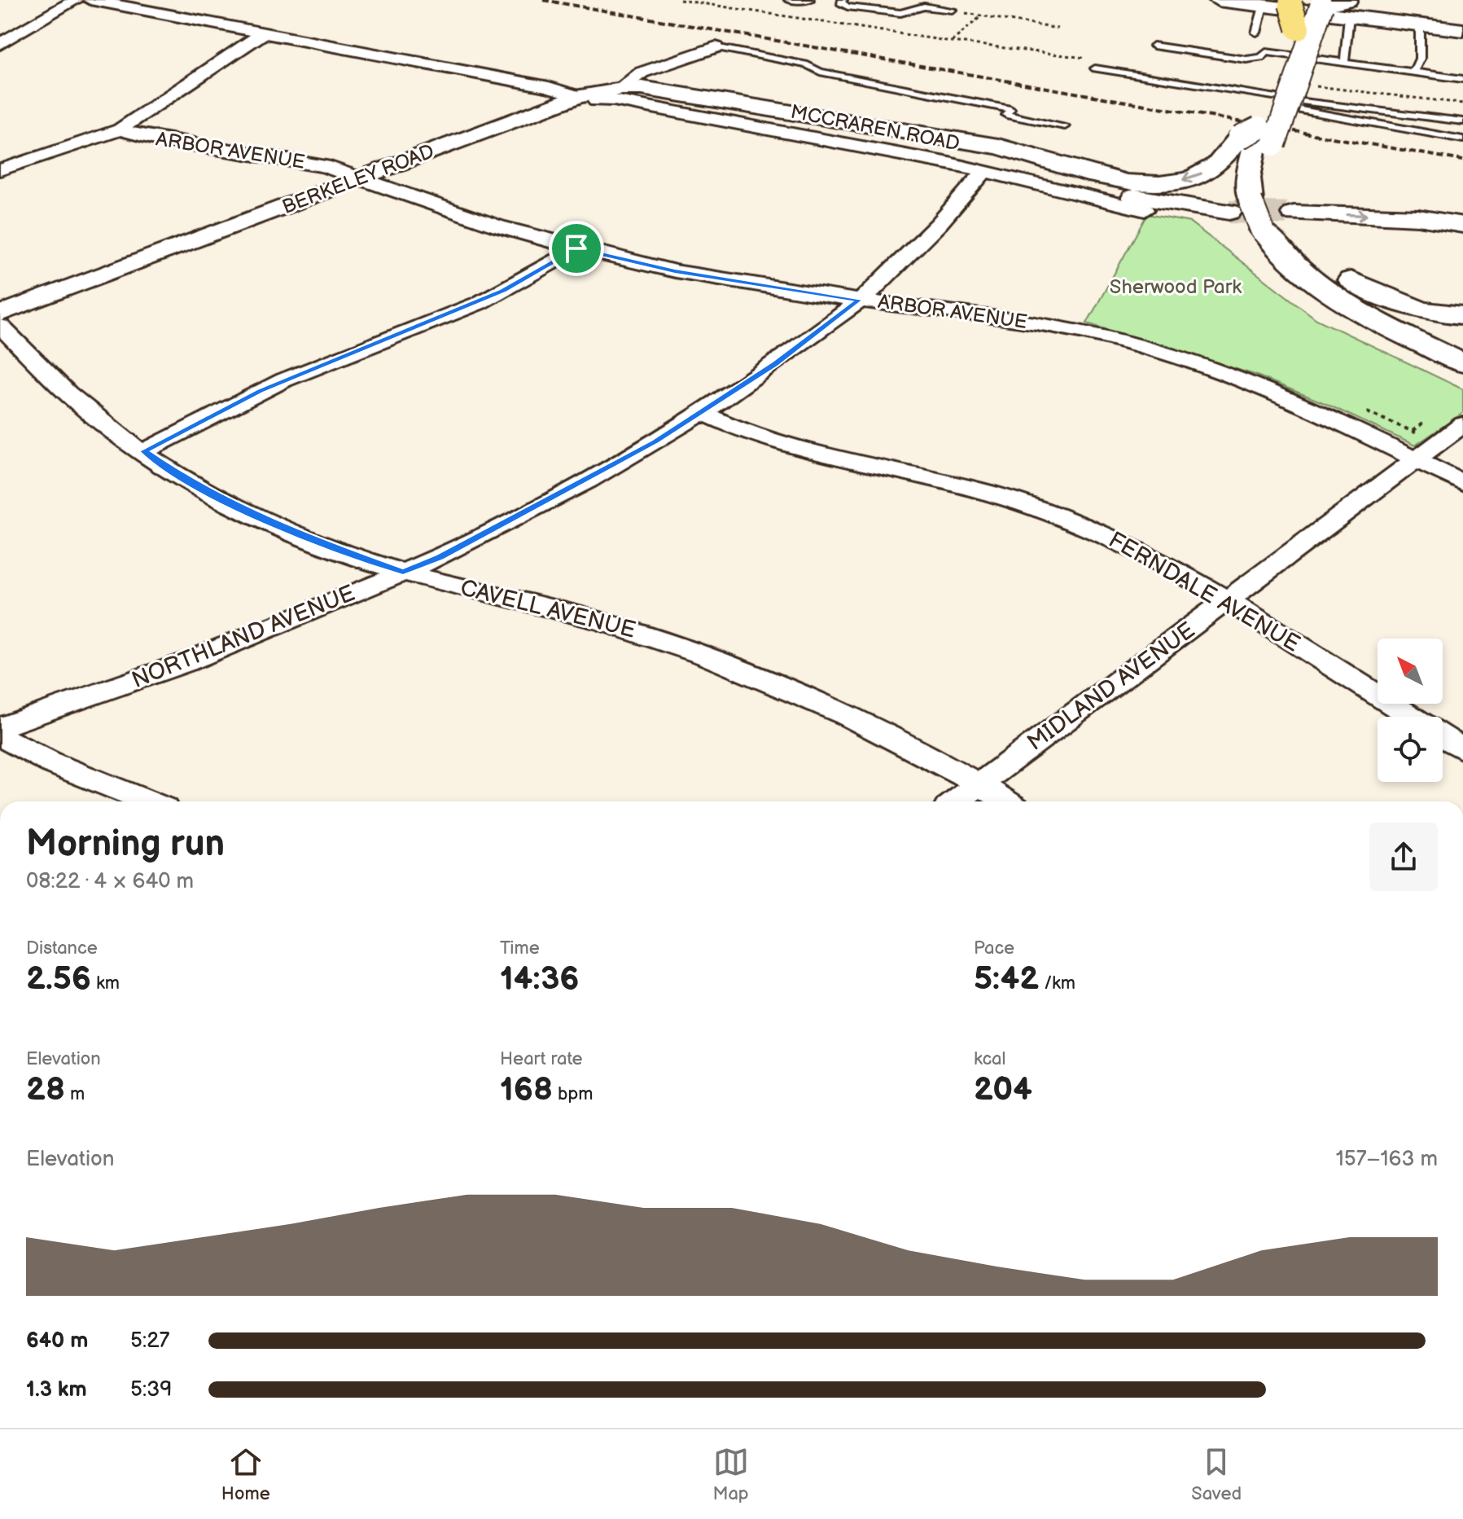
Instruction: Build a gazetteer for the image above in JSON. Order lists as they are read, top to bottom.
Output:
{
  "streets": {
    "street": [
      "MCCRAREN ROAD",
      "ARBOR AVENUE",
      "BERKELEY ROAD",
      "FERNDALE AVENUE",
      "CAVELL AVENUE",
      "NORTHLAND AVENUE",
      "MIDLAND AVENUE"
    ]
  },
  "crossings": [
    ["MCCRAREN ROAD", "BERKELEY ROAD"],
    ["MCCRAREN ROAD", "NORTHLAND AVENUE"],
    ["ARBOR AVENUE", "BERKELEY ROAD"],
    ["ARBOR AVENUE", "NORTHLAND AVENUE"],
    ["ARBOR AVENUE", "MIDLAND AVENUE"],
    ["FERNDALE AVENUE", "NORTHLAND AVENUE"],
    ["FERNDALE AVENUE", "MIDLAND AVENUE"],
    ["CAVELL AVENUE", "NORTHLAND AVENUE"],
    ["CAVELL AVENUE", "MIDLAND AVENUE"]
  ],
  "parks": ["Sherwood Park"],
  "north": "top left",
  "page": {
    "heading": ["Morning run", "08:22 · 4 × 640 m"],
    "stats": [
      ["Distance", "2.56 km"],
      ["Time", "14:36"],
      ["Pace", "5:42 /km"],
      ["Elevation", "28 m"],
      ["Heart rate", "168 bpm"],
      ["kcal", "204"]
    ],
    "chart": ["Elevation", "157–163 m"],
    "list": [
      {
        "name": "640 m",
        "note": "5:27"
      },
      {
        "name": "1.3 km",
        "note": "5:39"
      }
    ],
    "tabs": ["Home", "Map", "Saved"]
  }
}
